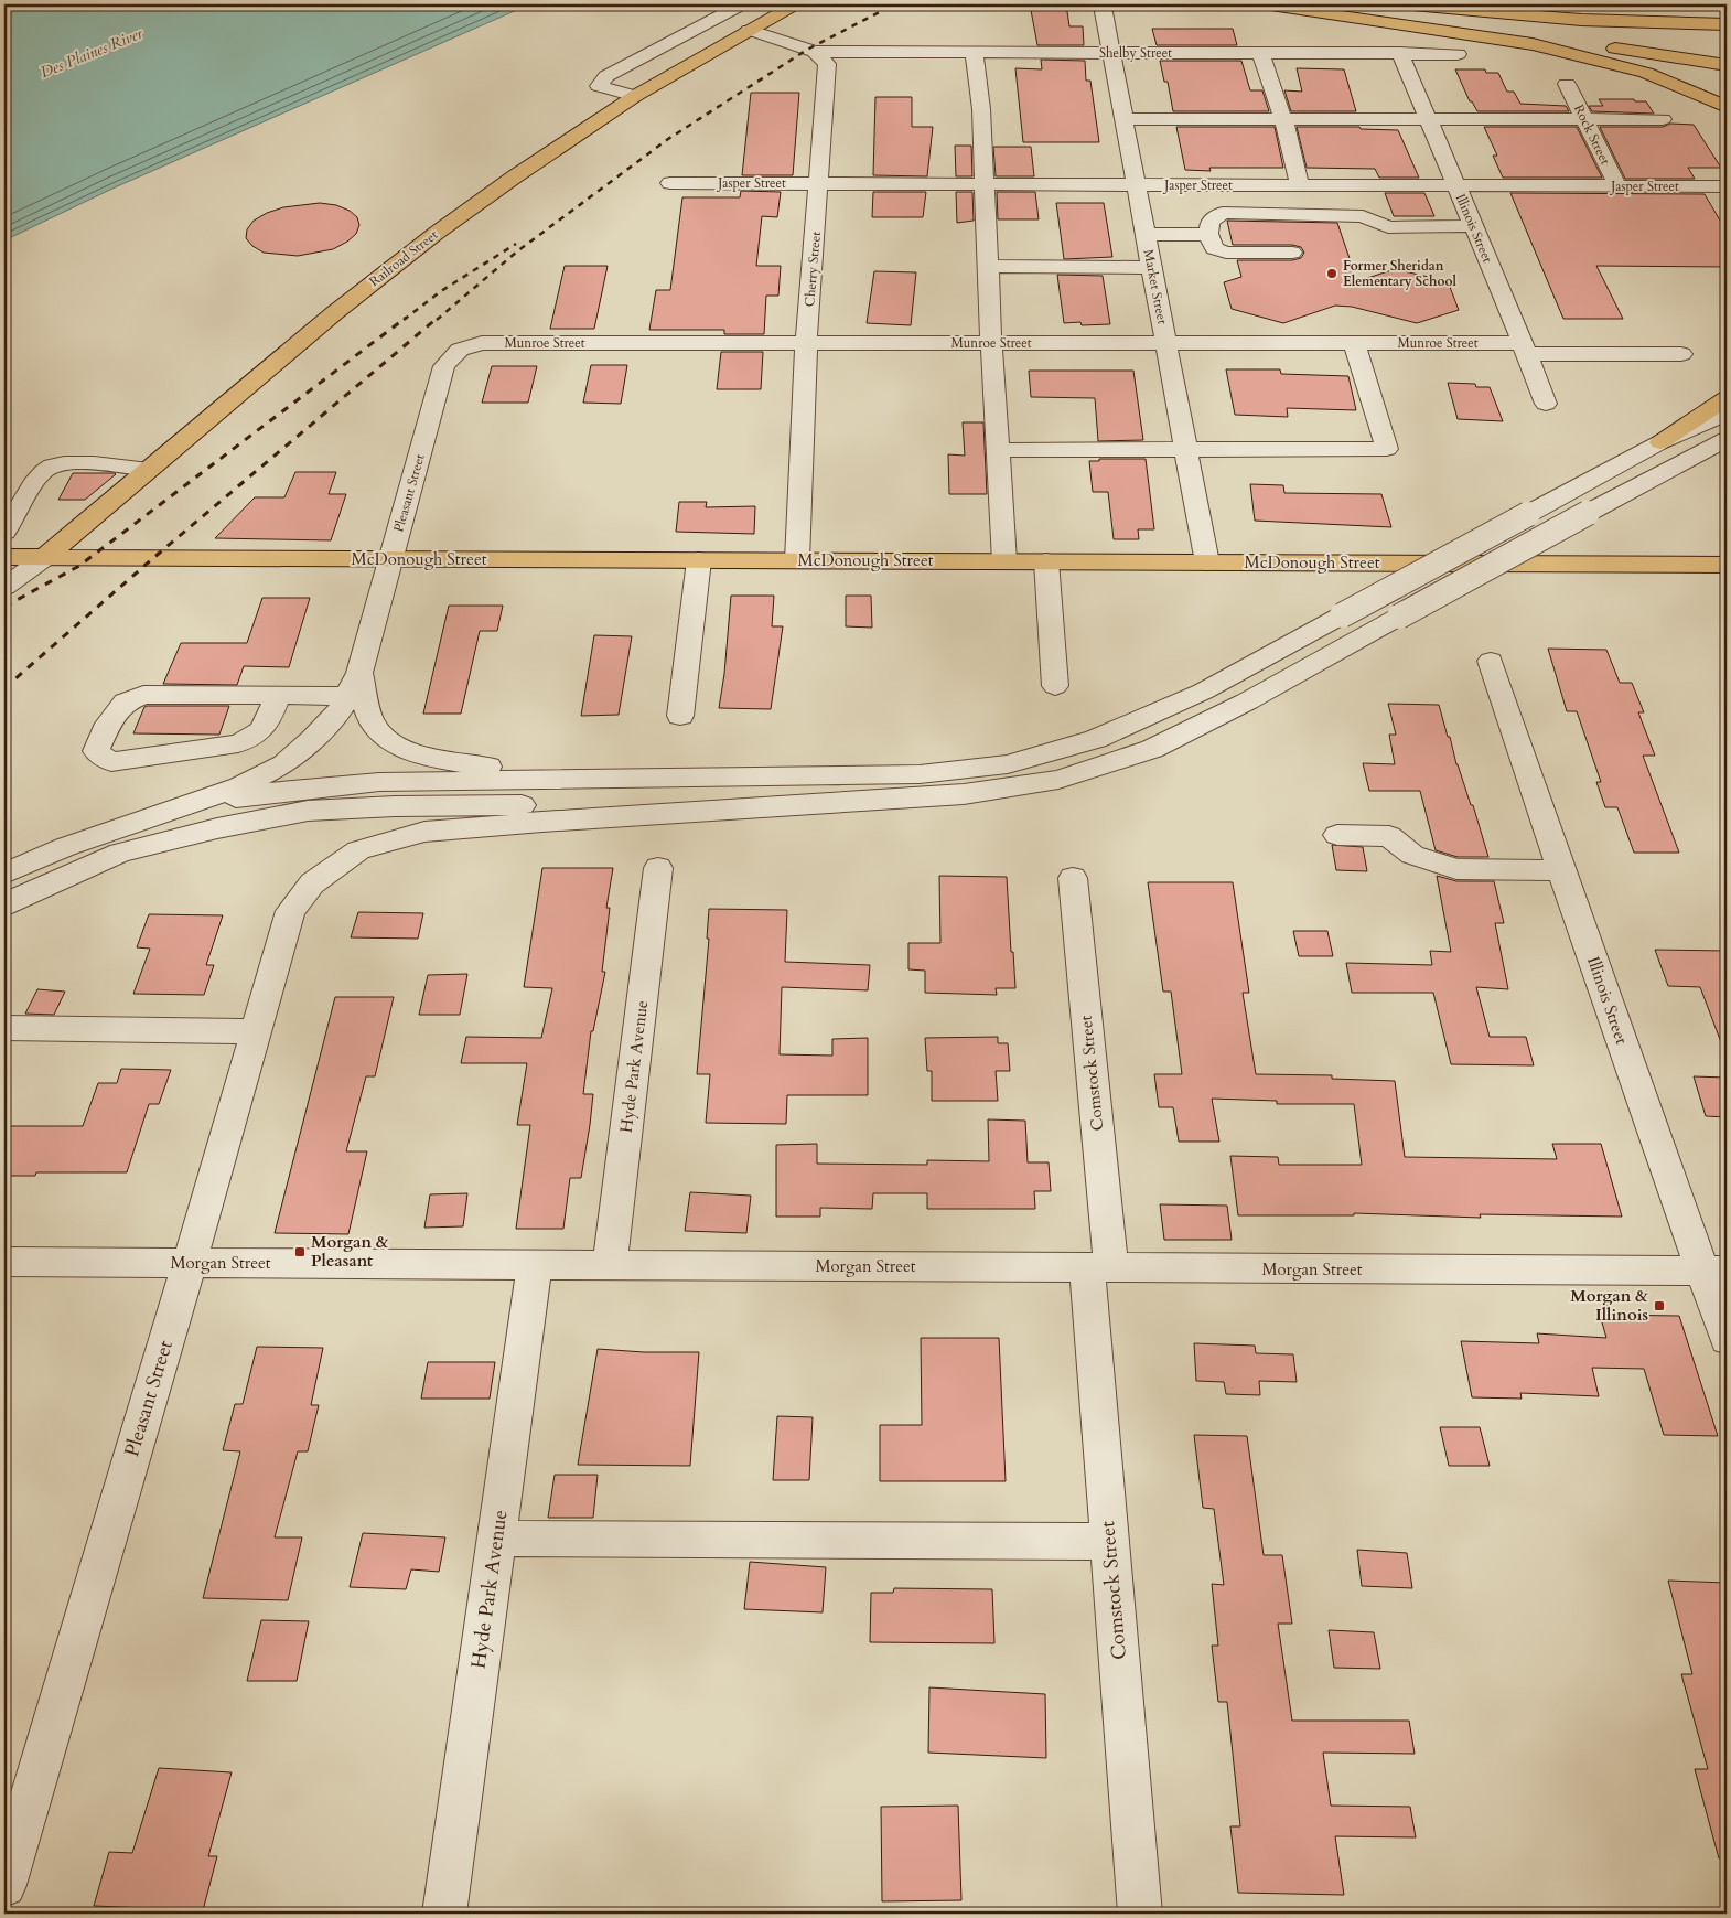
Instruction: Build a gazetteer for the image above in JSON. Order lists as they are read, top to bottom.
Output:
{
  "streets": {
    "main road": ["Railroad Street", "McDonough Street"],
    "street": [
      "Shelby Street",
      "Rock Street",
      "Jasper Street",
      "Illinois Street",
      "Cherry Street",
      "Market Street",
      "Munroe Street",
      "Pleasant Street",
      "Hyde Park Avenue",
      "Comstock Street",
      "Morgan Street"
    ]
  },
  "crossings": [
    ["Shelby Street", "Illinois Street"],
    ["Shelby Street", "Cherry Street"],
    ["Shelby Street", "Market Street"],
    ["Rock Street", "Jasper Street"],
    ["Jasper Street", "Illinois Street"],
    ["Jasper Street", "Cherry Street"],
    ["Jasper Street", "Market Street"],
    ["Illinois Street", "Munroe Street"],
    ["Illinois Street", "Morgan Street"],
    ["Railroad Street", "McDonough Street"],
    ["Cherry Street", "Munroe Street"],
    ["Cherry Street", "McDonough Street"],
    ["Market Street", "Munroe Street"],
    ["Market Street", "McDonough Street"],
    ["Munroe Street", "Pleasant Street"],
    ["Pleasant Street", "McDonough Street"],
    ["Pleasant Street", "Morgan Street"],
    ["Hyde Park Avenue", "Morgan Street"],
    ["Comstock Street", "Morgan Street"]
  ],
  "water": ["Des Plaines River"],
  "places": {
    "other": ["Former Sheridan Elementary School"],
    "transit": ["Morgan & Pleasant", "Morgan & Illinois"]
  }
}
